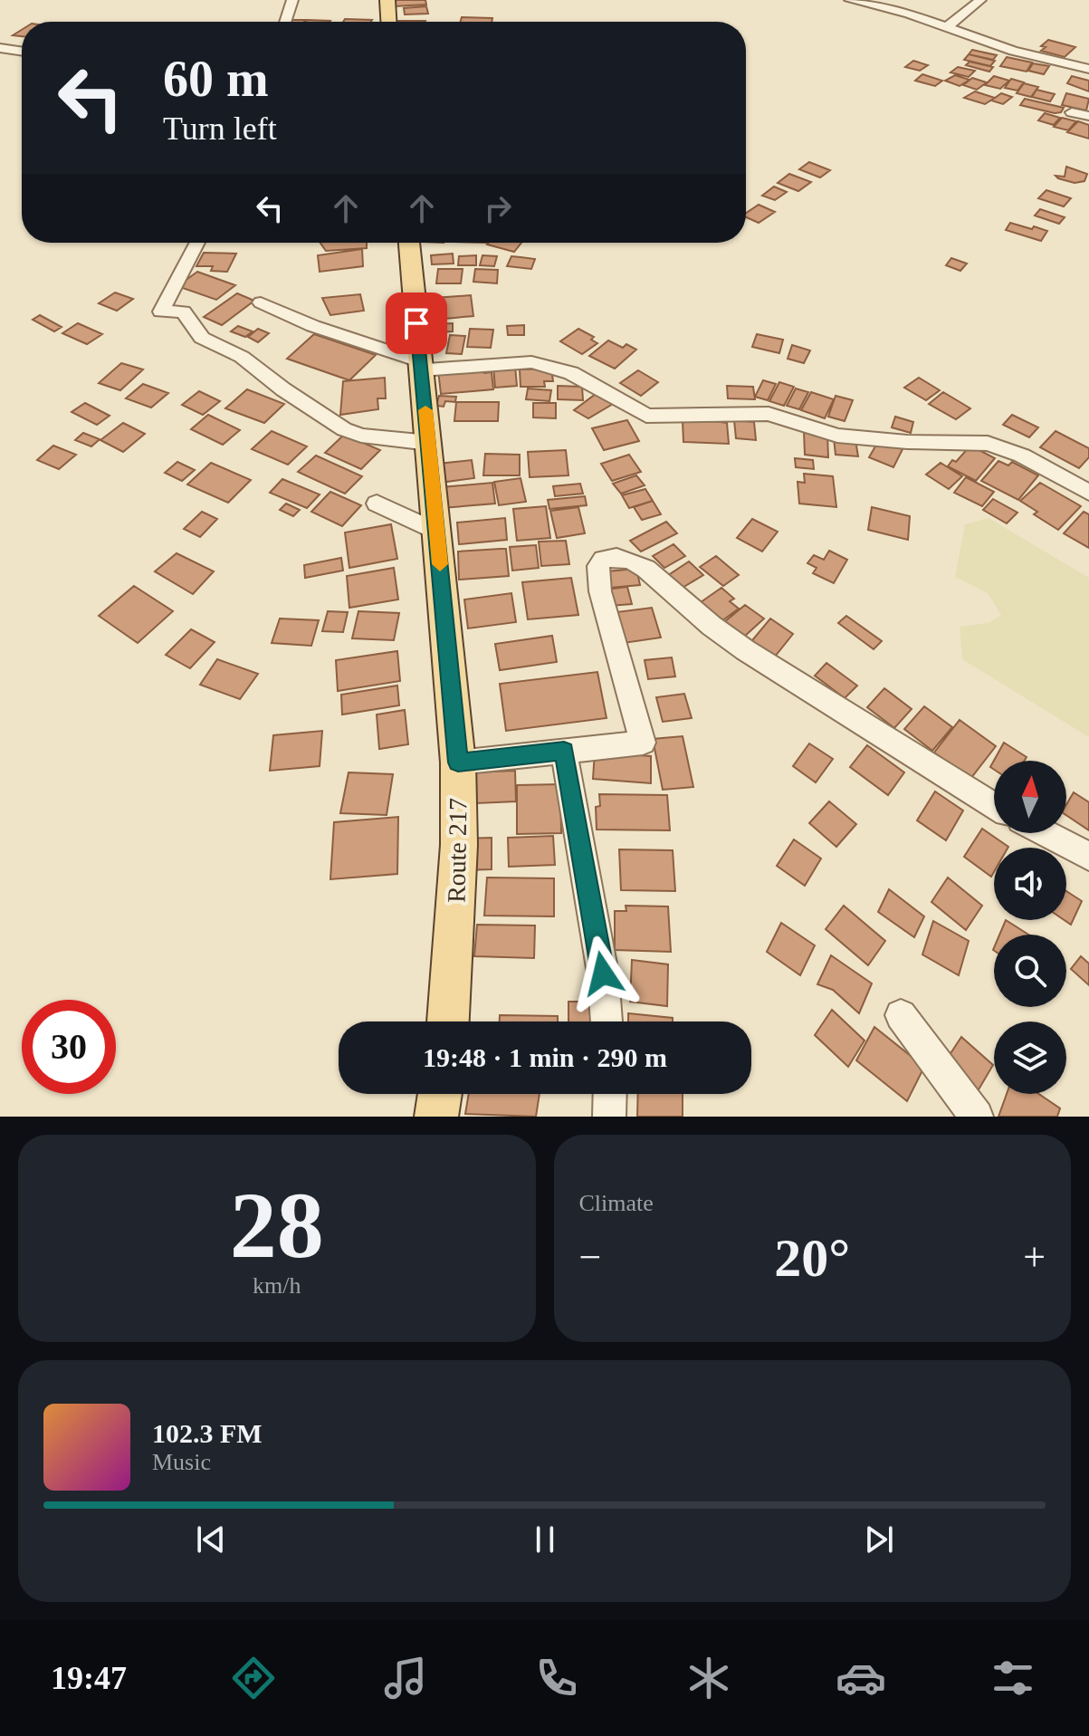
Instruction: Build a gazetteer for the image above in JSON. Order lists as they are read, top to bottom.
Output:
{
  "streets": {
    "main road": ["Route 217"]
  },
  "north": "top",
  "page": {
    "turn": ["60 m", "Turn left"],
    "limit": "30",
    "trip": "19:48 · 1 min · 290 m",
    "tile": [
      ["28", "km/h"],
      "Climate"
    ],
    "heat": ["−", "20°", "+"],
    "song": ["102.3 FM", "Music"],
    "tabs": "19:47"
  }
}
